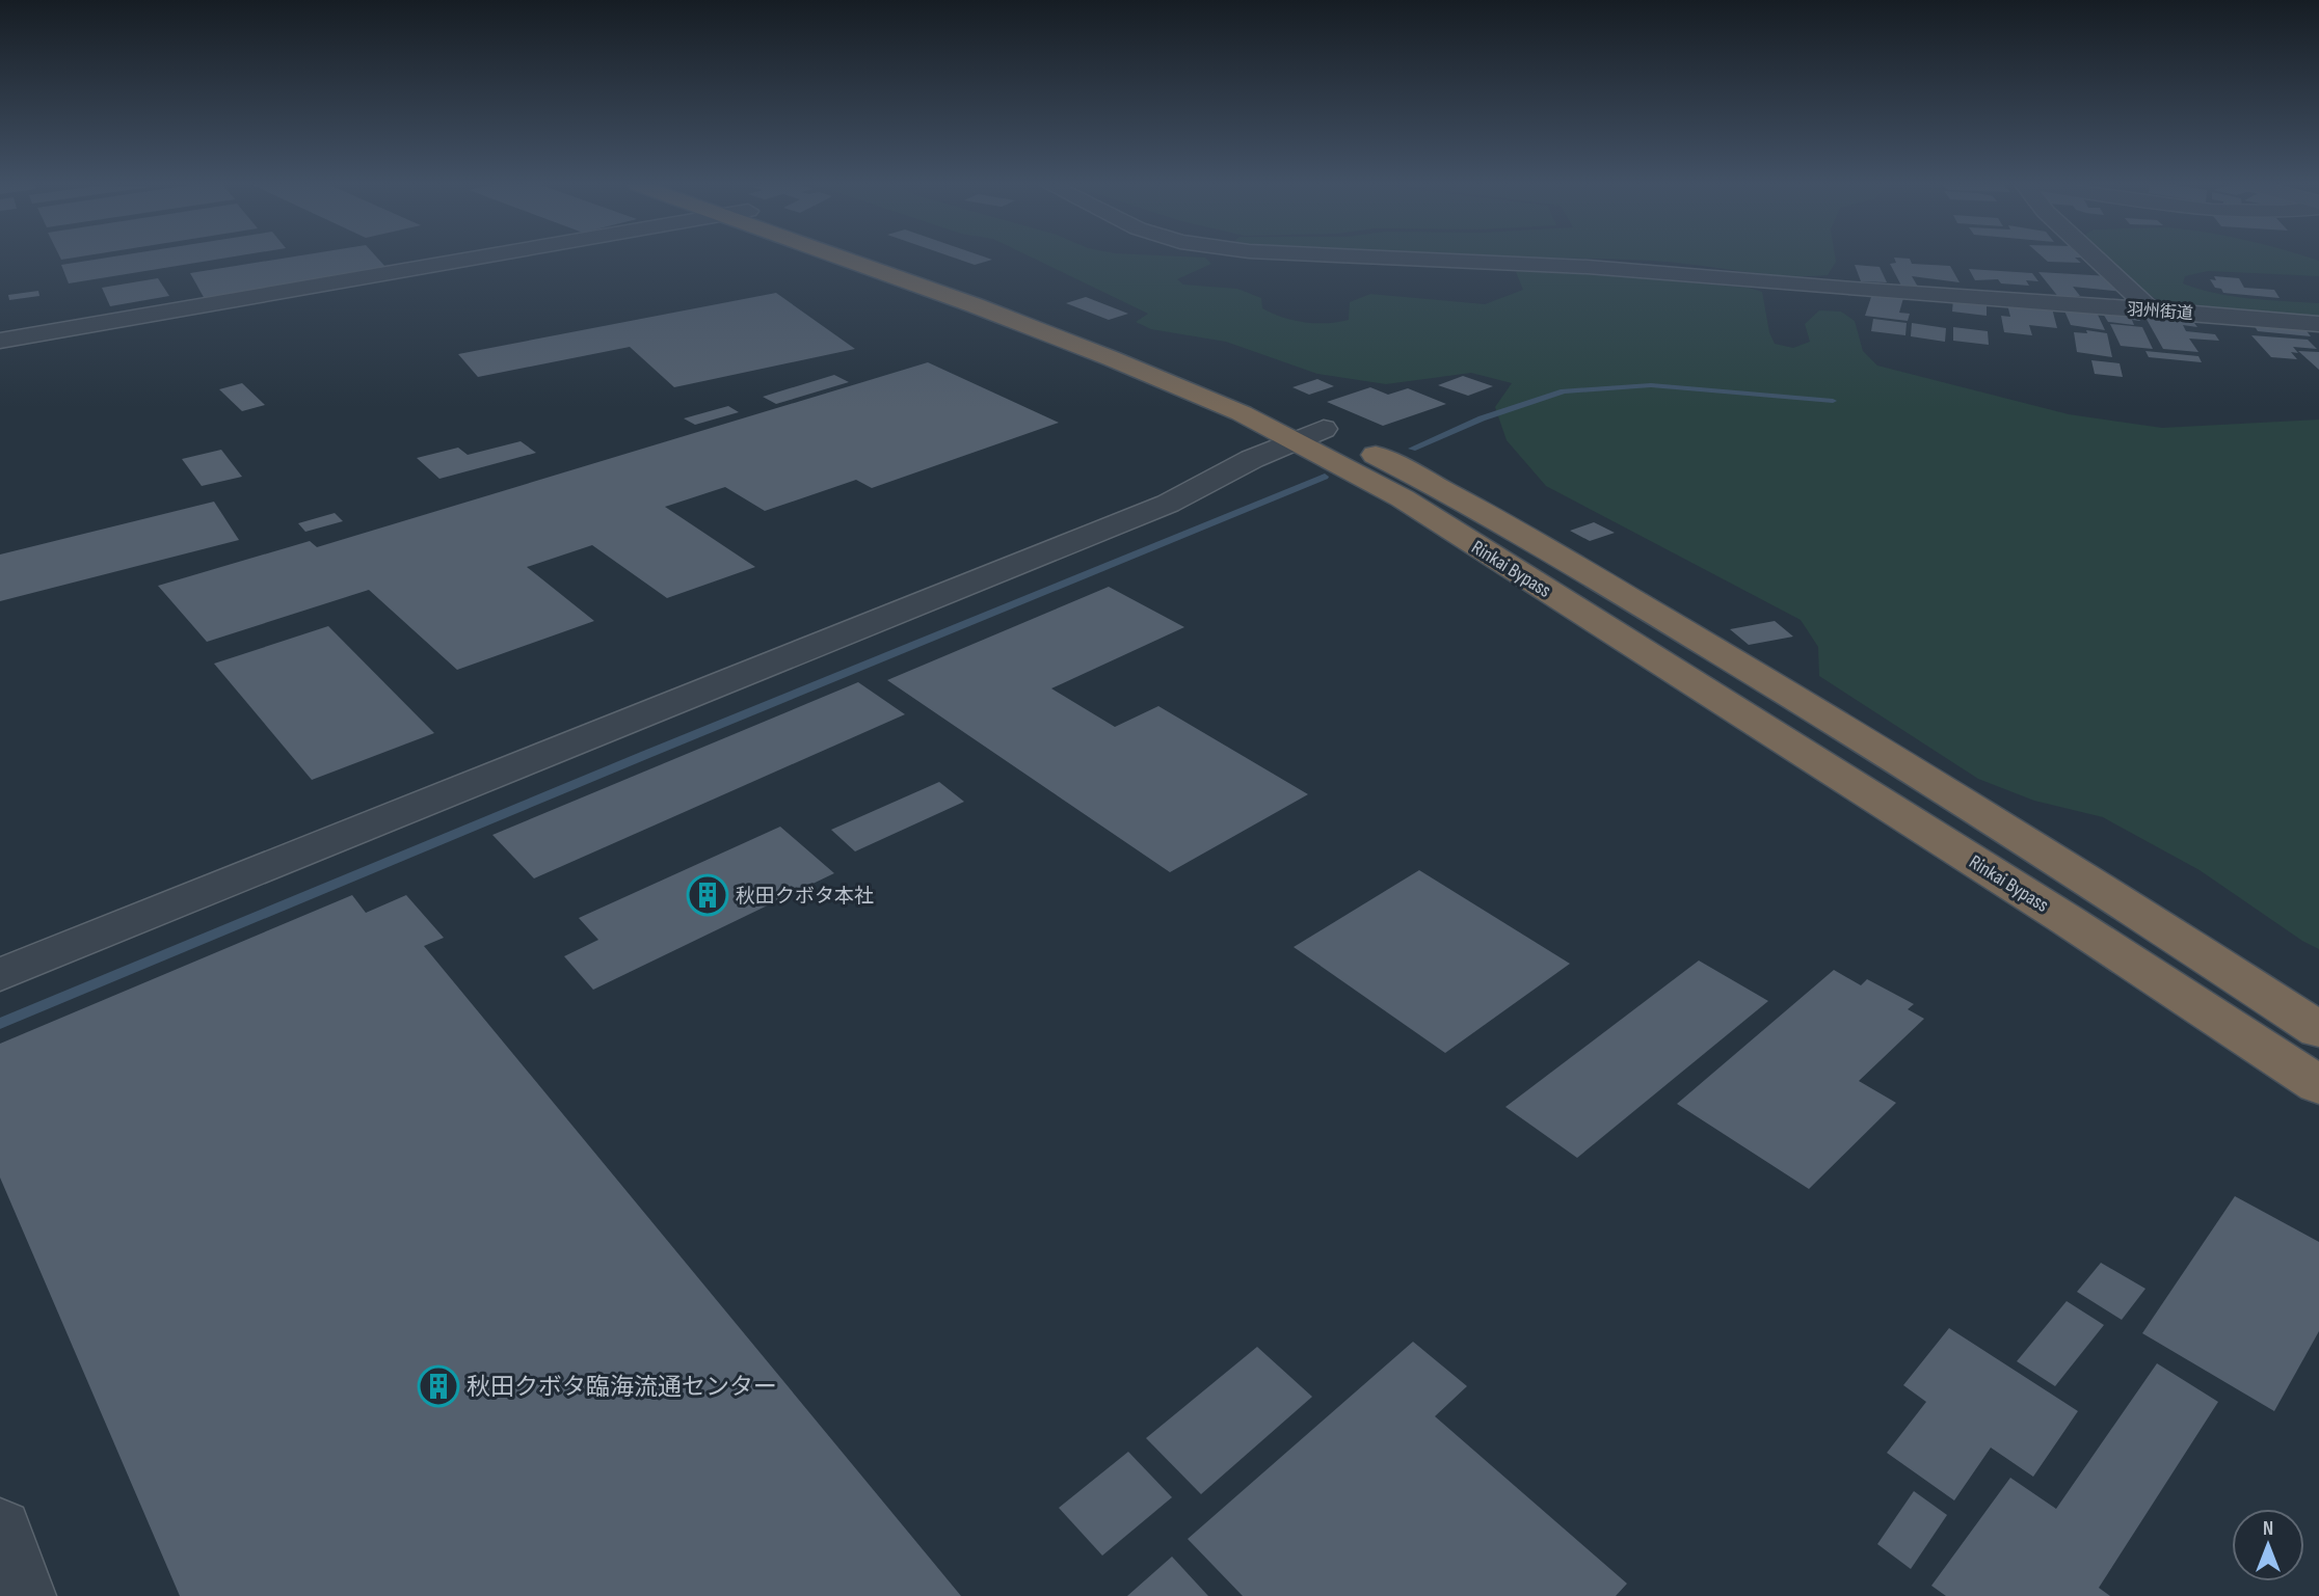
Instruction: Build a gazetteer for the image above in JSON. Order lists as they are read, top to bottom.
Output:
{
  "streets": {
    "highway": ["Rinkai Bypass"],
    "street": ["羽州街道"]
  },
  "places": {
    "building": ["秋田クボタ本社", "秋田クボタ臨海流通センター"]
  },
  "north": "top"
}
